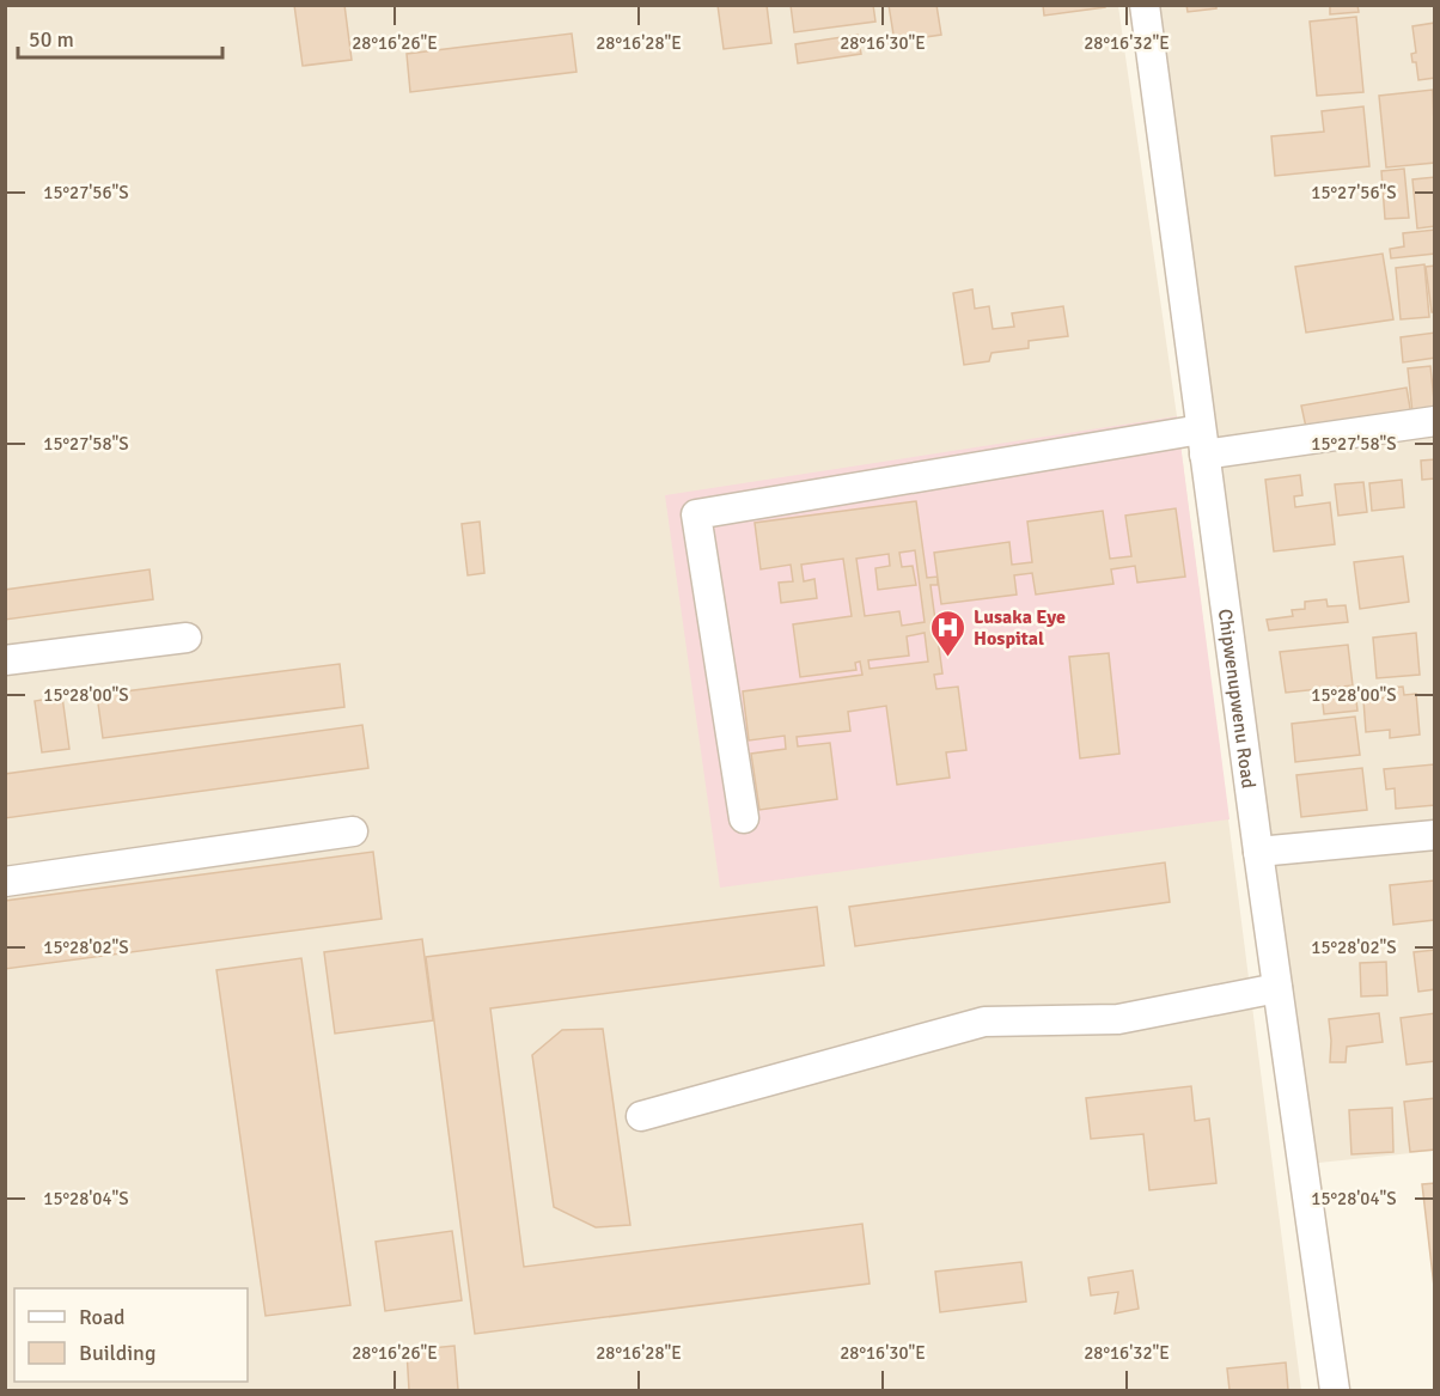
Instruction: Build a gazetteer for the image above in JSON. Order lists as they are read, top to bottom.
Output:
{
  "streets": {
    "street": ["Chipwenupwenu Road"]
  },
  "places": {
    "hospital": ["Lusaka Eye Hospital"]
  },
  "legend": ["Road", "Building"],
  "scale_bar": "50 m",
  "coordinates": [
    "28°16'26\"E",
    "28°16'28\"E",
    "28°16'30\"E",
    "28°16'32\"E",
    "15°27'56\"S",
    "15°27'58\"S",
    "15°28'00\"S",
    "15°28'02\"S",
    "15°28'04\"S"
  ]
}
